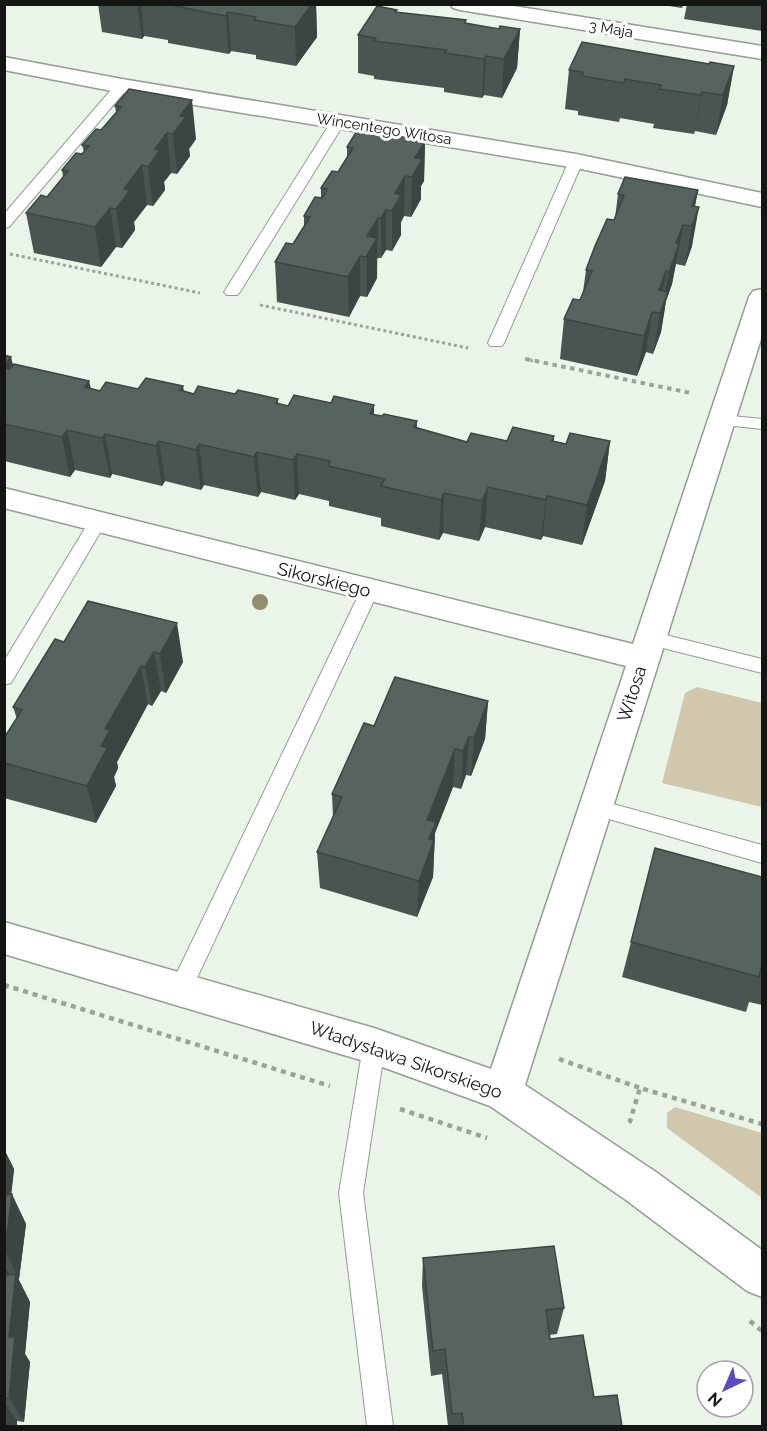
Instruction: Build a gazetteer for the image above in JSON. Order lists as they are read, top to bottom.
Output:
{
  "streets": {
    "street": [
      "3 Maja",
      "Wincentego Witosa",
      "Sikorskiego",
      "Witosa",
      "Władysława Sikorskiego"
    ]
  },
  "crossings": [
    ["Sikorskiego", "Witosa"],
    ["Witosa", "Władysława Sikorskiego"]
  ],
  "north": "bottom left"
}
